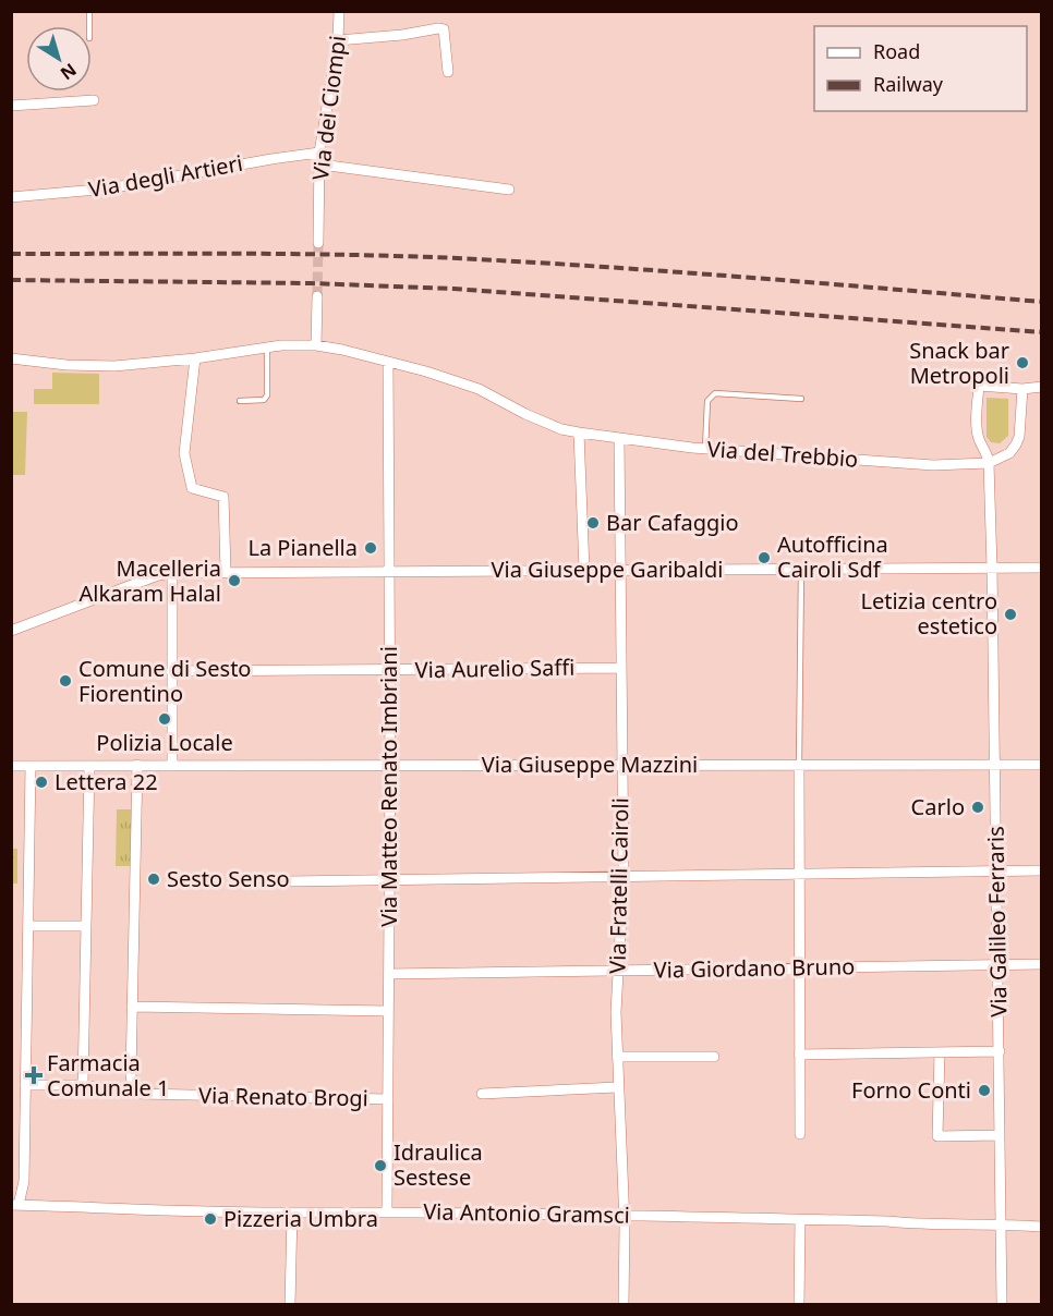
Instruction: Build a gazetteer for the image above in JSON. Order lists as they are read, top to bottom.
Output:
{
  "streets": {
    "street": [
      "Via dei Ciompi",
      "Via degli Artieri",
      "Via del Trebbio",
      "Via Giuseppe Garibaldi",
      "Via Aurelio Saffi",
      "Via Giuseppe Mazzini",
      "Via Matteo Renato Imbriani",
      "Via Fratelli Cairoli",
      "Via Galileo Ferraris",
      "Via Giordano Bruno",
      "Via Renato Brogi",
      "Via Antonio Gramsci"
    ]
  },
  "crossings": [
    ["Via dei Ciompi", "Via degli Artieri"],
    ["Via del Trebbio", "Via Matteo Renato Imbriani"],
    ["Via del Trebbio", "Via Fratelli Cairoli"],
    ["Via del Trebbio", "Via Galileo Ferraris"],
    ["Via Giuseppe Garibaldi", "Via Matteo Renato Imbriani"],
    ["Via Giuseppe Garibaldi", "Via Fratelli Cairoli"],
    ["Via Giuseppe Garibaldi", "Via Galileo Ferraris"],
    ["Via Aurelio Saffi", "Via Matteo Renato Imbriani"],
    ["Via Aurelio Saffi", "Via Fratelli Cairoli"],
    ["Via Giuseppe Mazzini", "Via Matteo Renato Imbriani"],
    ["Via Giuseppe Mazzini", "Via Fratelli Cairoli"],
    ["Via Giuseppe Mazzini", "Via Galileo Ferraris"],
    ["Via Matteo Renato Imbriani", "Via Giordano Bruno"],
    ["Via Matteo Renato Imbriani", "Via Renato Brogi"],
    ["Via Matteo Renato Imbriani", "Via Antonio Gramsci"],
    ["Via Fratelli Cairoli", "Via Giordano Bruno"],
    ["Via Fratelli Cairoli", "Via Antonio Gramsci"],
    ["Via Galileo Ferraris", "Via Giordano Bruno"],
    ["Via Galileo Ferraris", "Via Antonio Gramsci"]
  ],
  "places": {
    "other": [
      "Snack bar Metropoli",
      "Bar Cafaggio",
      "La Pianella",
      "Autofficina Cairoli Sdf",
      "Macelleria Alkaram Halal",
      "Letizia centro estetico",
      "Comune di Sesto Fiorentino",
      "Polizia Locale",
      "Lettera 22",
      "Carlo",
      "Sesto Senso",
      "Forno Conti",
      "Idraulica Sestese",
      "Pizzeria Umbra"
    ],
    "health": ["Farmacia Comunale 1"]
  },
  "legend": ["Road", "Railway"],
  "north": "bottom right"
}
